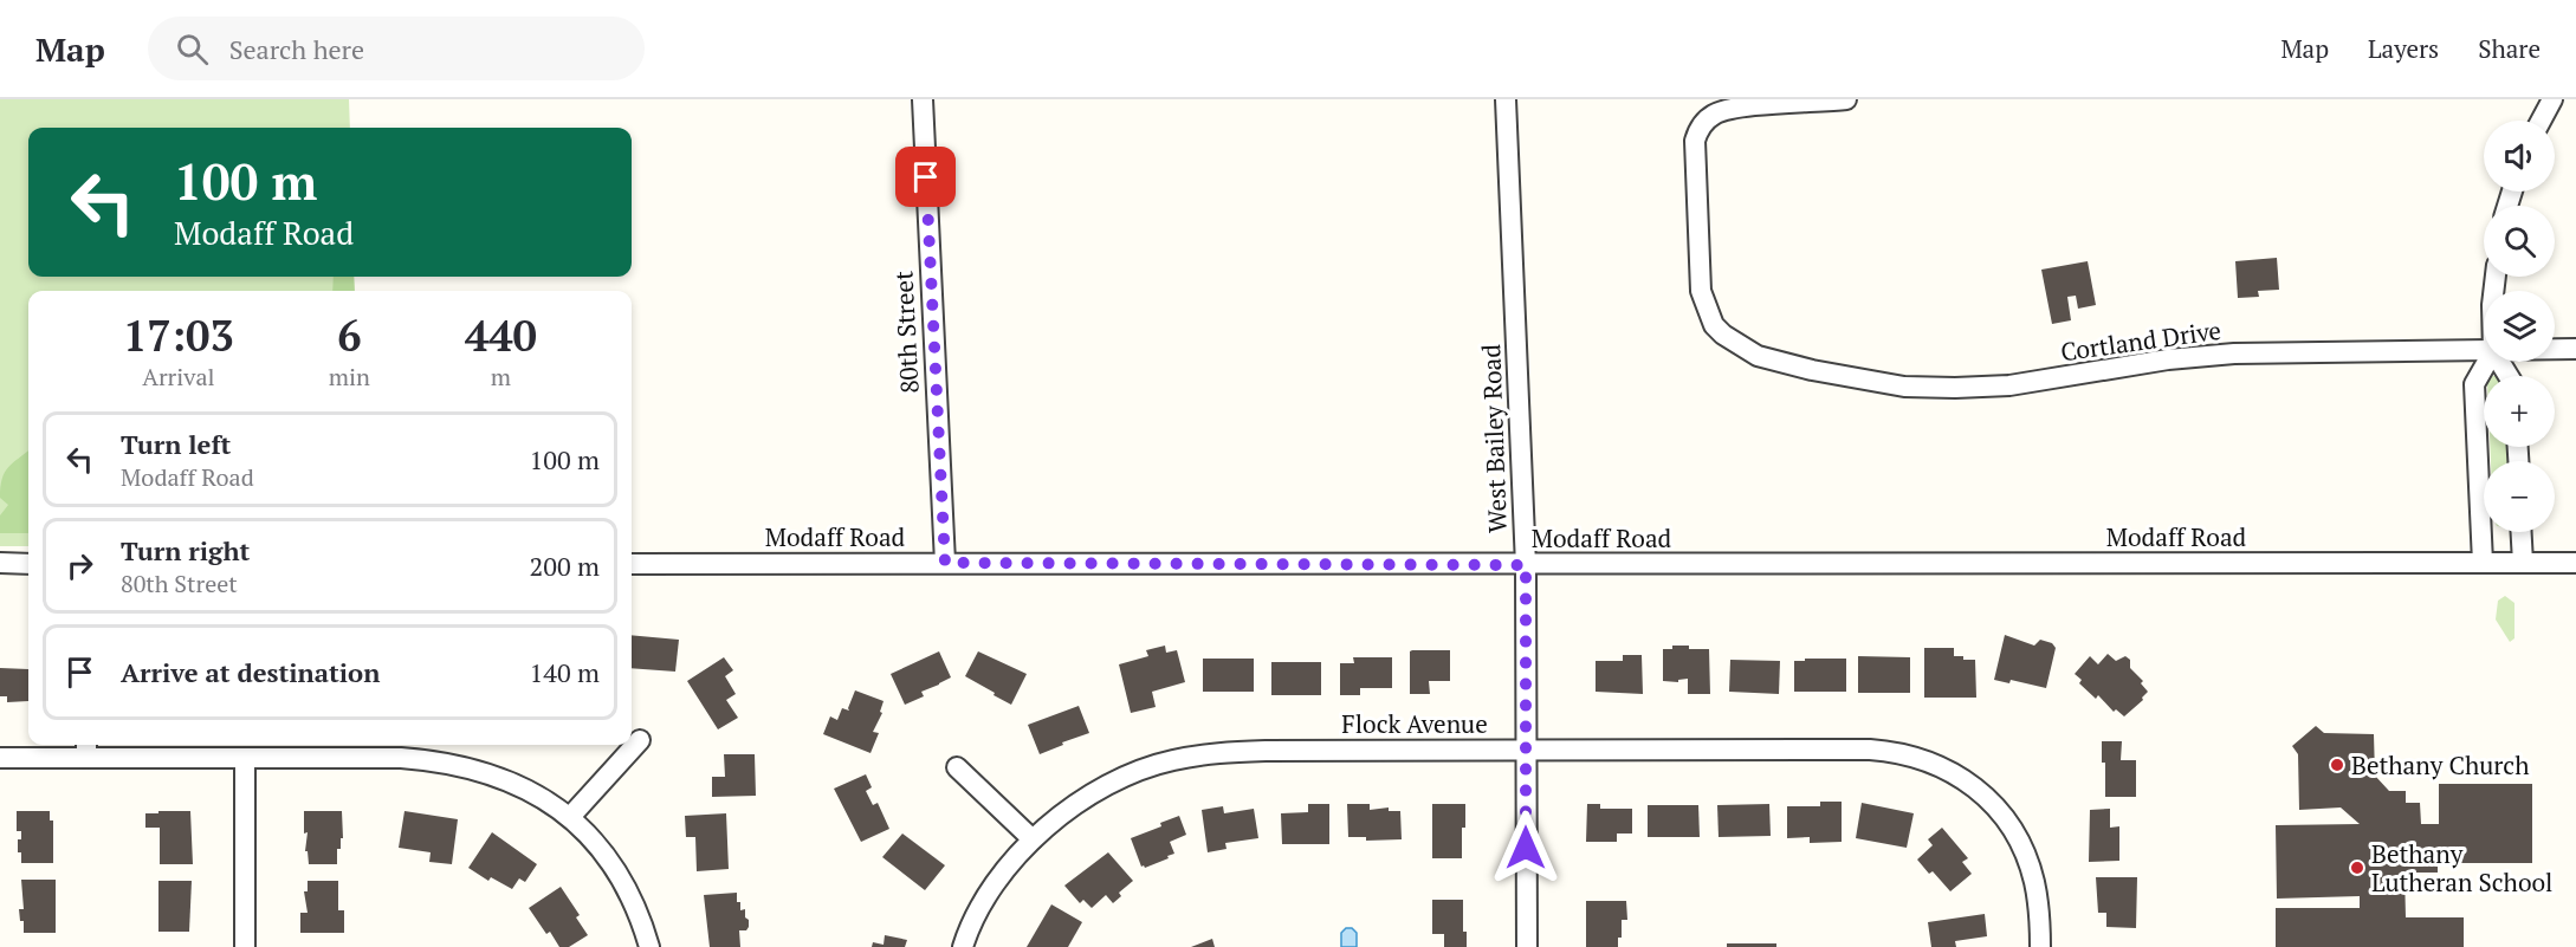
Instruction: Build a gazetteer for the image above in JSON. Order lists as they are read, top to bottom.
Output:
{
  "streets": {
    "street": [
      "80th Street",
      "Cortland Drive",
      "West Bailey Road",
      "Modaff Road",
      "Flock Avenue"
    ]
  },
  "crossings": [
    ["80th Street", "Modaff Road"],
    ["West Bailey Road", "Modaff Road"],
    ["West Bailey Road", "Flock Avenue"]
  ],
  "places": ["Bethany Church", "Bethany Lutheran School"],
  "page": {
    "header": "Map",
    "search": "Search here",
    "nav": ["Map", "Layers", "Share"],
    "map_buttons": ["+", "−"],
    "turn": ["100 m", "Modaff Road"],
    "eta": [
      "17:03",
      "Arrival",
      "6",
      "min",
      "440",
      "m"
    ],
    "list": [
      {
        "name": "Turn left",
        "note": "Modaff Road",
        "value": "100 m"
      },
      {
        "name": "Turn right",
        "note": "80th Street",
        "value": "200 m"
      },
      {
        "name": "Arrive at destination",
        "value": "140 m"
      }
    ]
  }
}
